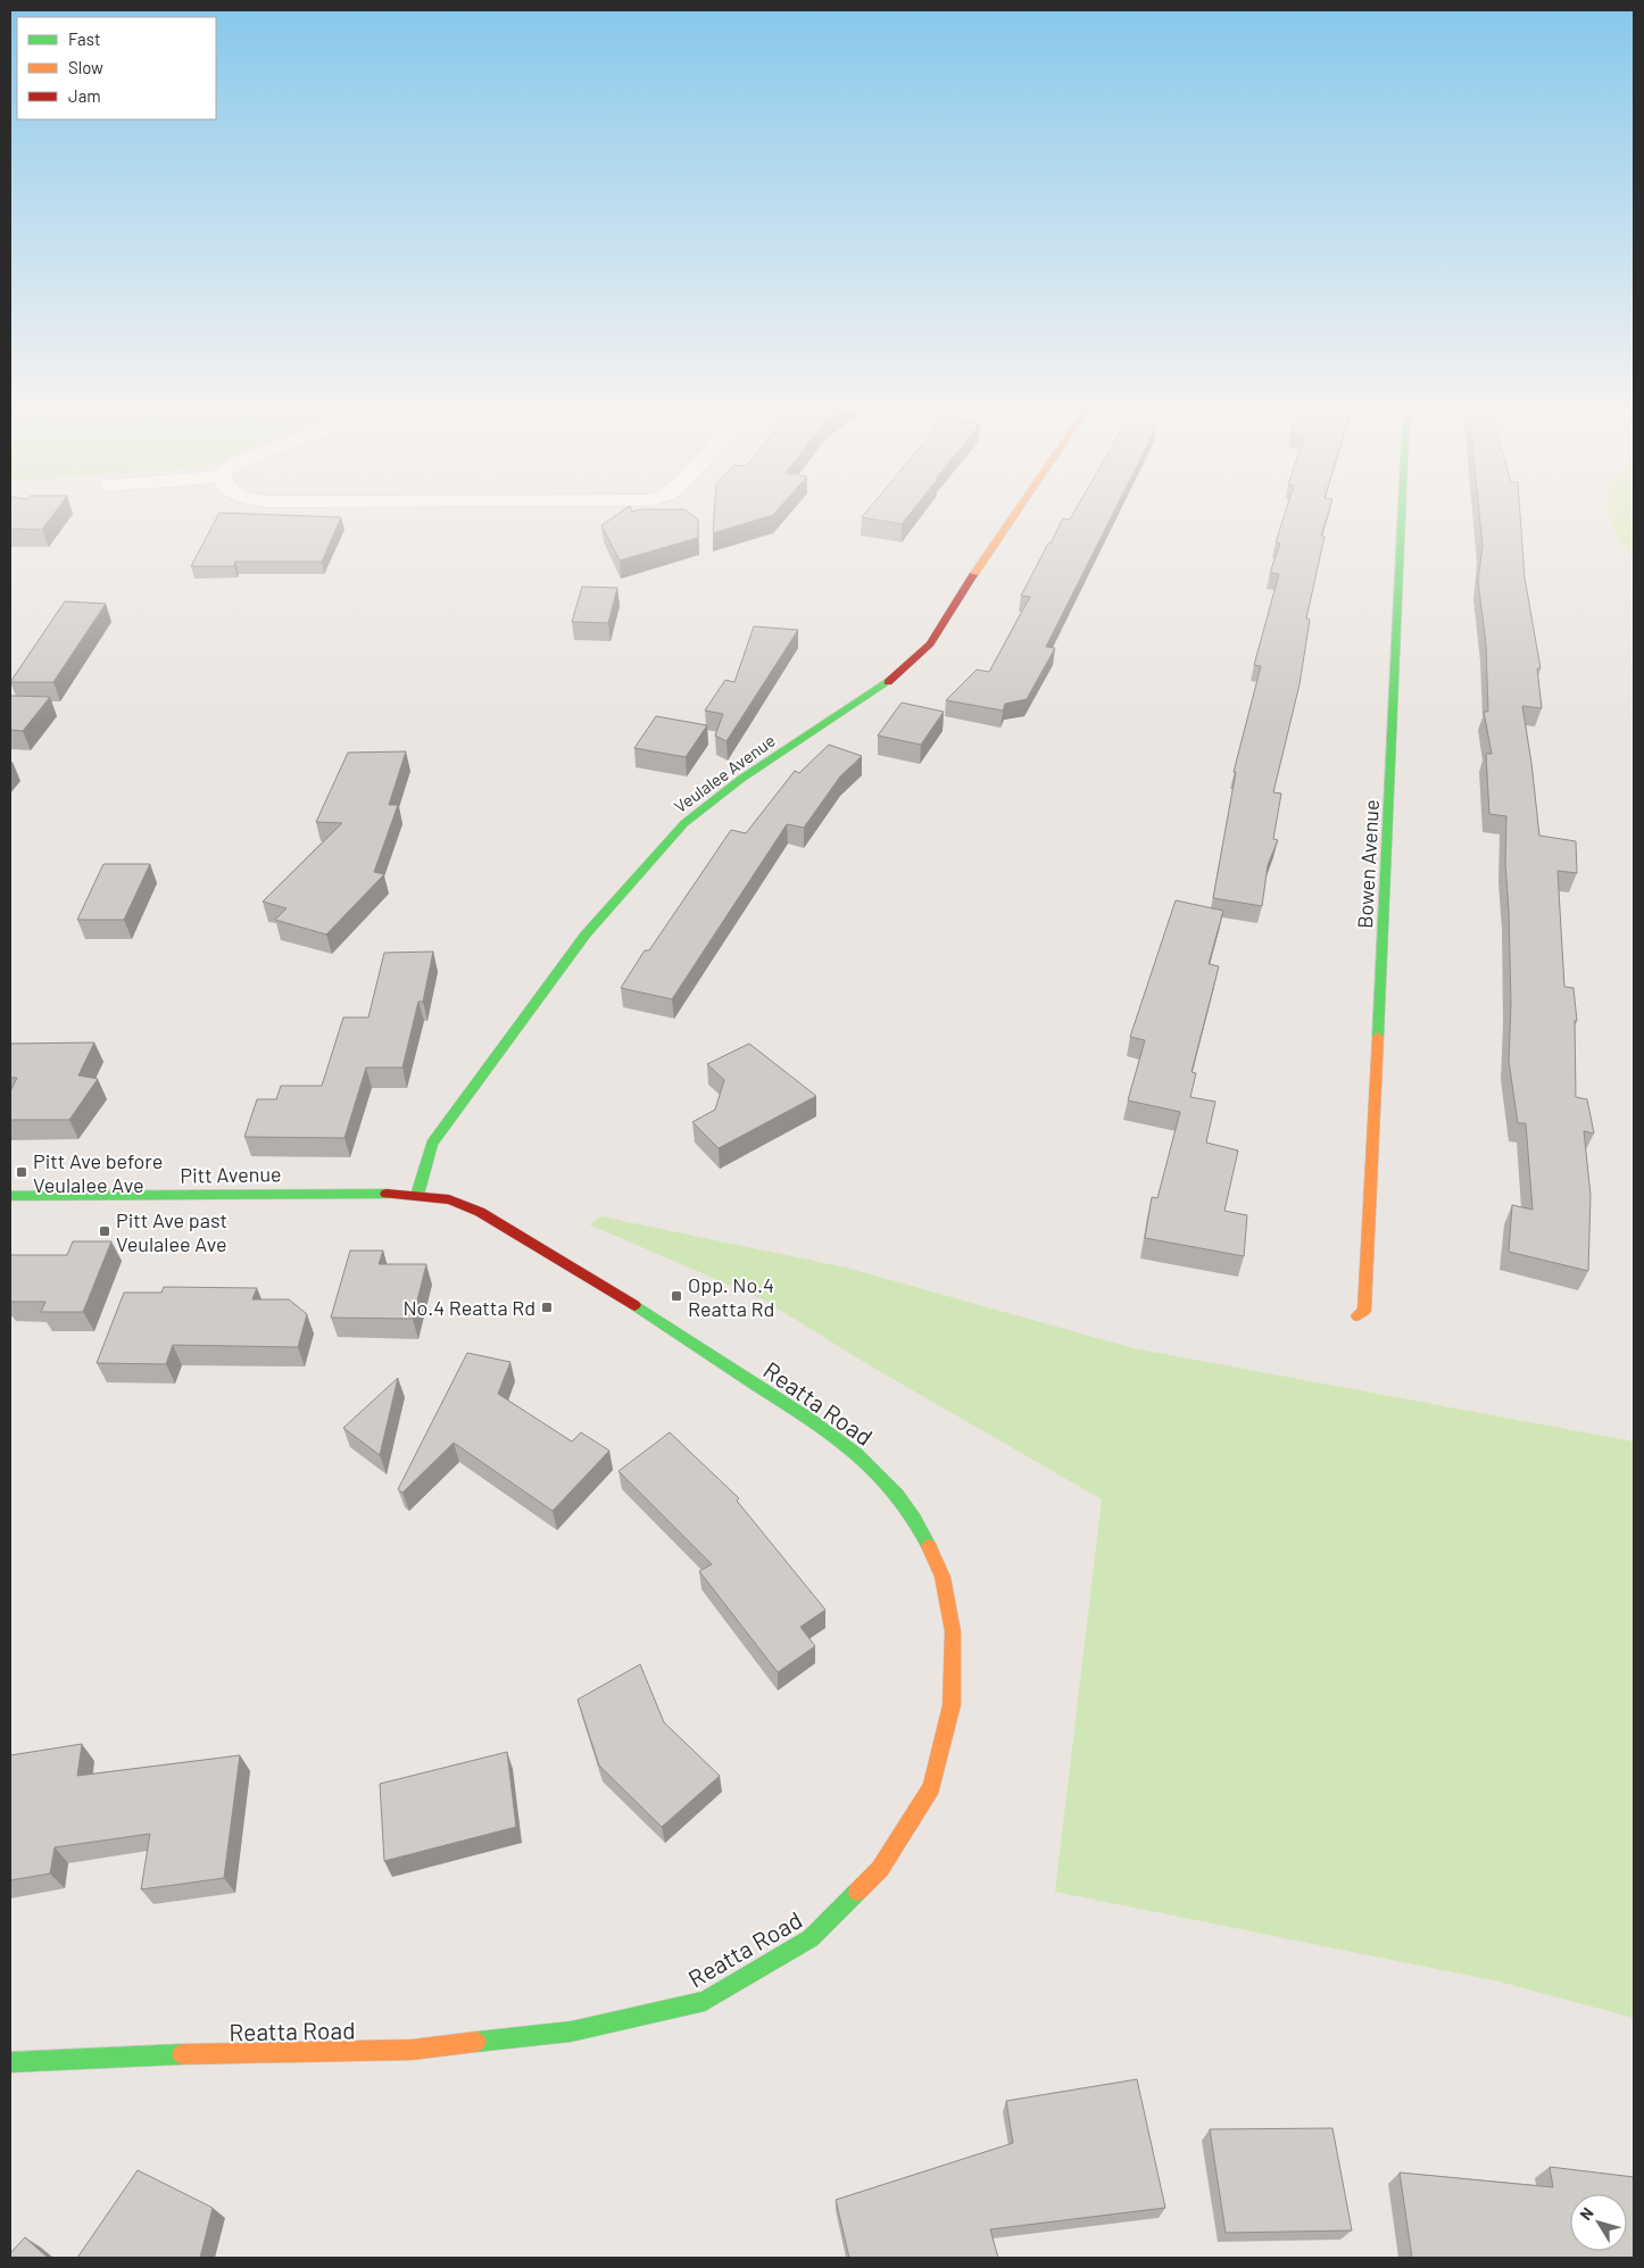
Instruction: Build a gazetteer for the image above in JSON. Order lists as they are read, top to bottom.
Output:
{
  "streets": {
    "street": [
      "Veulalee Avenue",
      "Bowen Avenue",
      "Pitt Avenue",
      "Reatta Road"
    ]
  },
  "crossings": [
    ["Veulalee Avenue", "Pitt Avenue"],
    ["Veulalee Avenue", "Reatta Road"],
    ["Pitt Avenue", "Reatta Road"]
  ],
  "places": {
    "transit": [
      "Pitt Ave before Veulalee Ave",
      "Pitt Ave past Veulalee Ave",
      "Opp. No.4 Reatta Rd",
      "No.4 Reatta Rd"
    ]
  },
  "legend": ["Fast", "Slow", "Jam"],
  "north": "top left"
}
